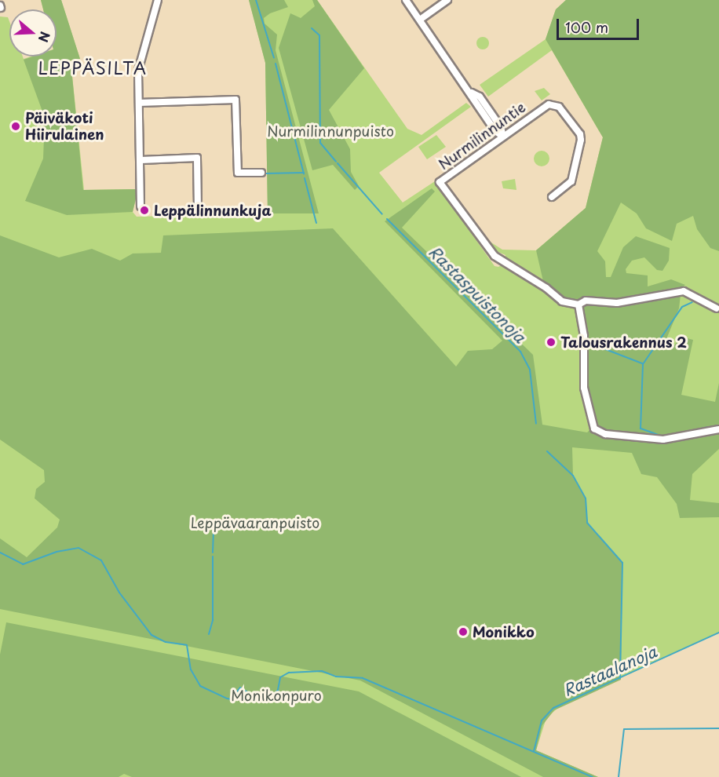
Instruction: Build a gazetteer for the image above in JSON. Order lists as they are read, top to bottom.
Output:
{
  "streets": {
    "street": ["Nurmilinnuntie"]
  },
  "districts": ["LEPPÄSILTA"],
  "water": ["Rastaspuistonoja", "Rastaalanoja"],
  "parks": ["Nurmilinnunpuisto", "Leppävaaranpuisto", "Monikonpuro"],
  "places": [
    "Päiväkoti Hiirulainen",
    "Leppälinnunkuja",
    "Talousrakennus 2",
    "Monikko"
  ],
  "scale_bar": "100 m",
  "north": "right"
}
